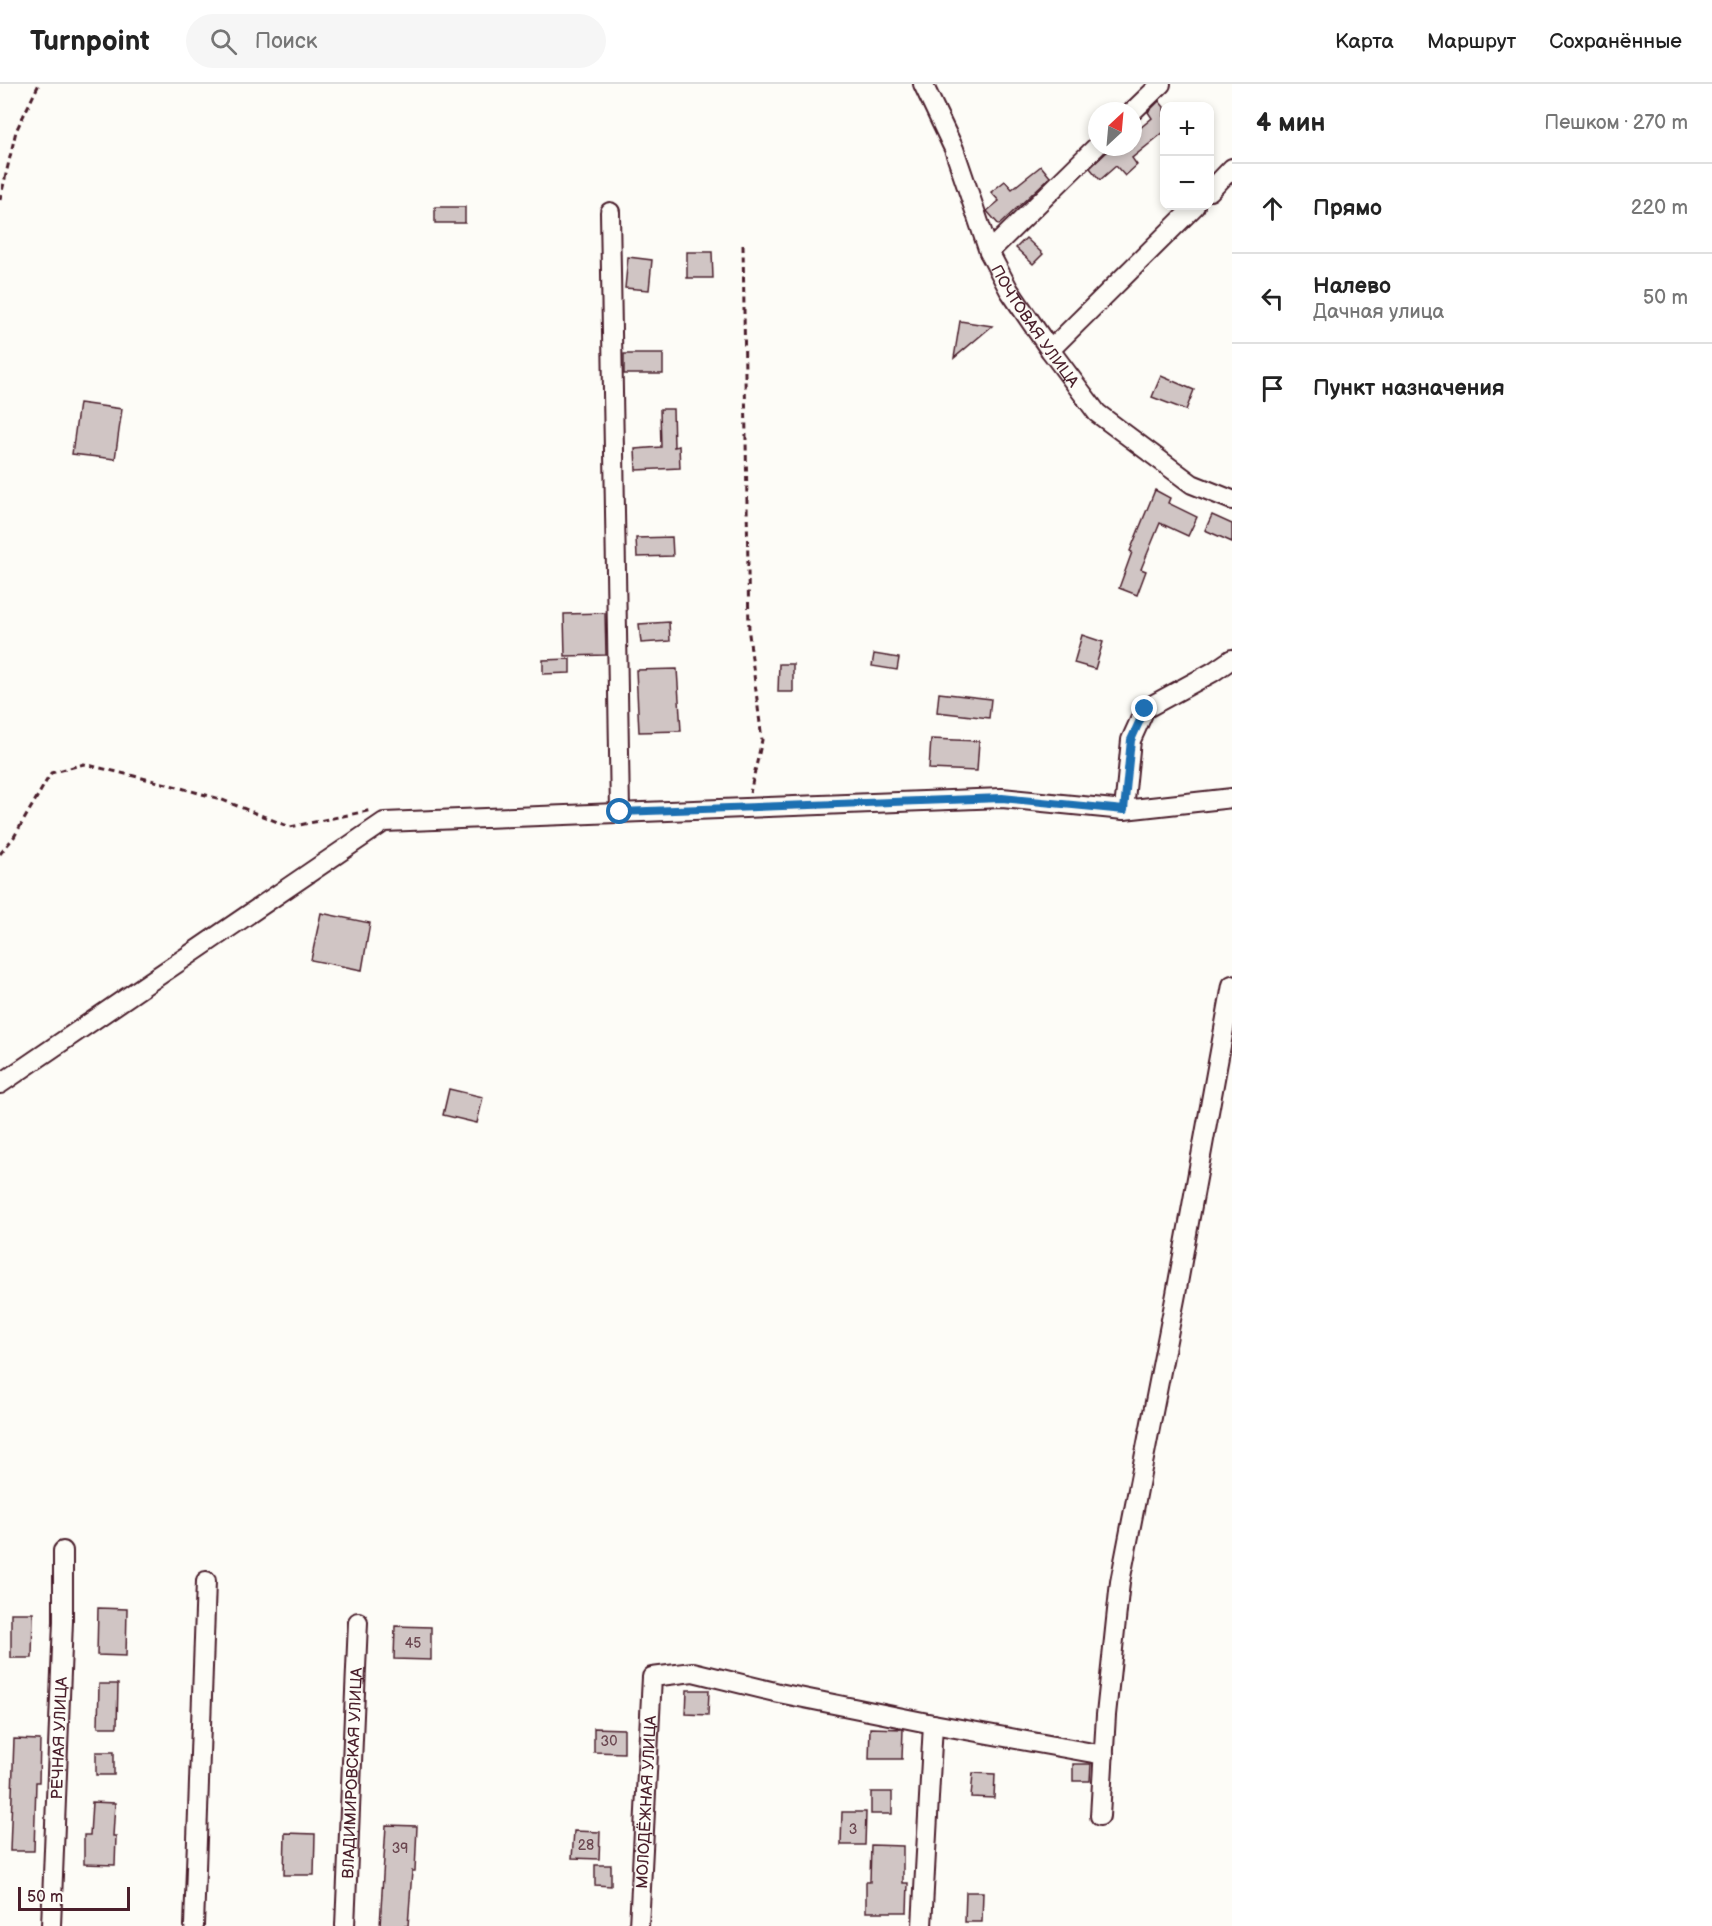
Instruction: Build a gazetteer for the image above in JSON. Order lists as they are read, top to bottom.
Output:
{
  "streets": {
    "street": [
      "ПОЧТОВАЯ УЛИЦА",
      "РЕЧНАЯ УЛИЦА",
      "ВЛАДИМИРОВСКАЯ УЛИЦА",
      "МОЛОДЁЖНАЯ УЛИЦА"
    ]
  },
  "house_numbers": [
    "45",
    "30",
    "3",
    "28",
    "39"
  ],
  "scale_bar": "50 m",
  "north": "top right",
  "page": {
    "header": "Turnpoint",
    "search": "Поиск",
    "nav": ["Карта", "Маршрут", "Сохранённые"],
    "heading": ["4 мин", "Пешком · 270 m"],
    "map_buttons": ["+", "−"],
    "list": [
      ["Прямо", "220 m"],
      ["Налево", "Дачная улица", "50 m"],
      "Пункт назначения"
    ],
    "scale": "50 m"
  }
}
